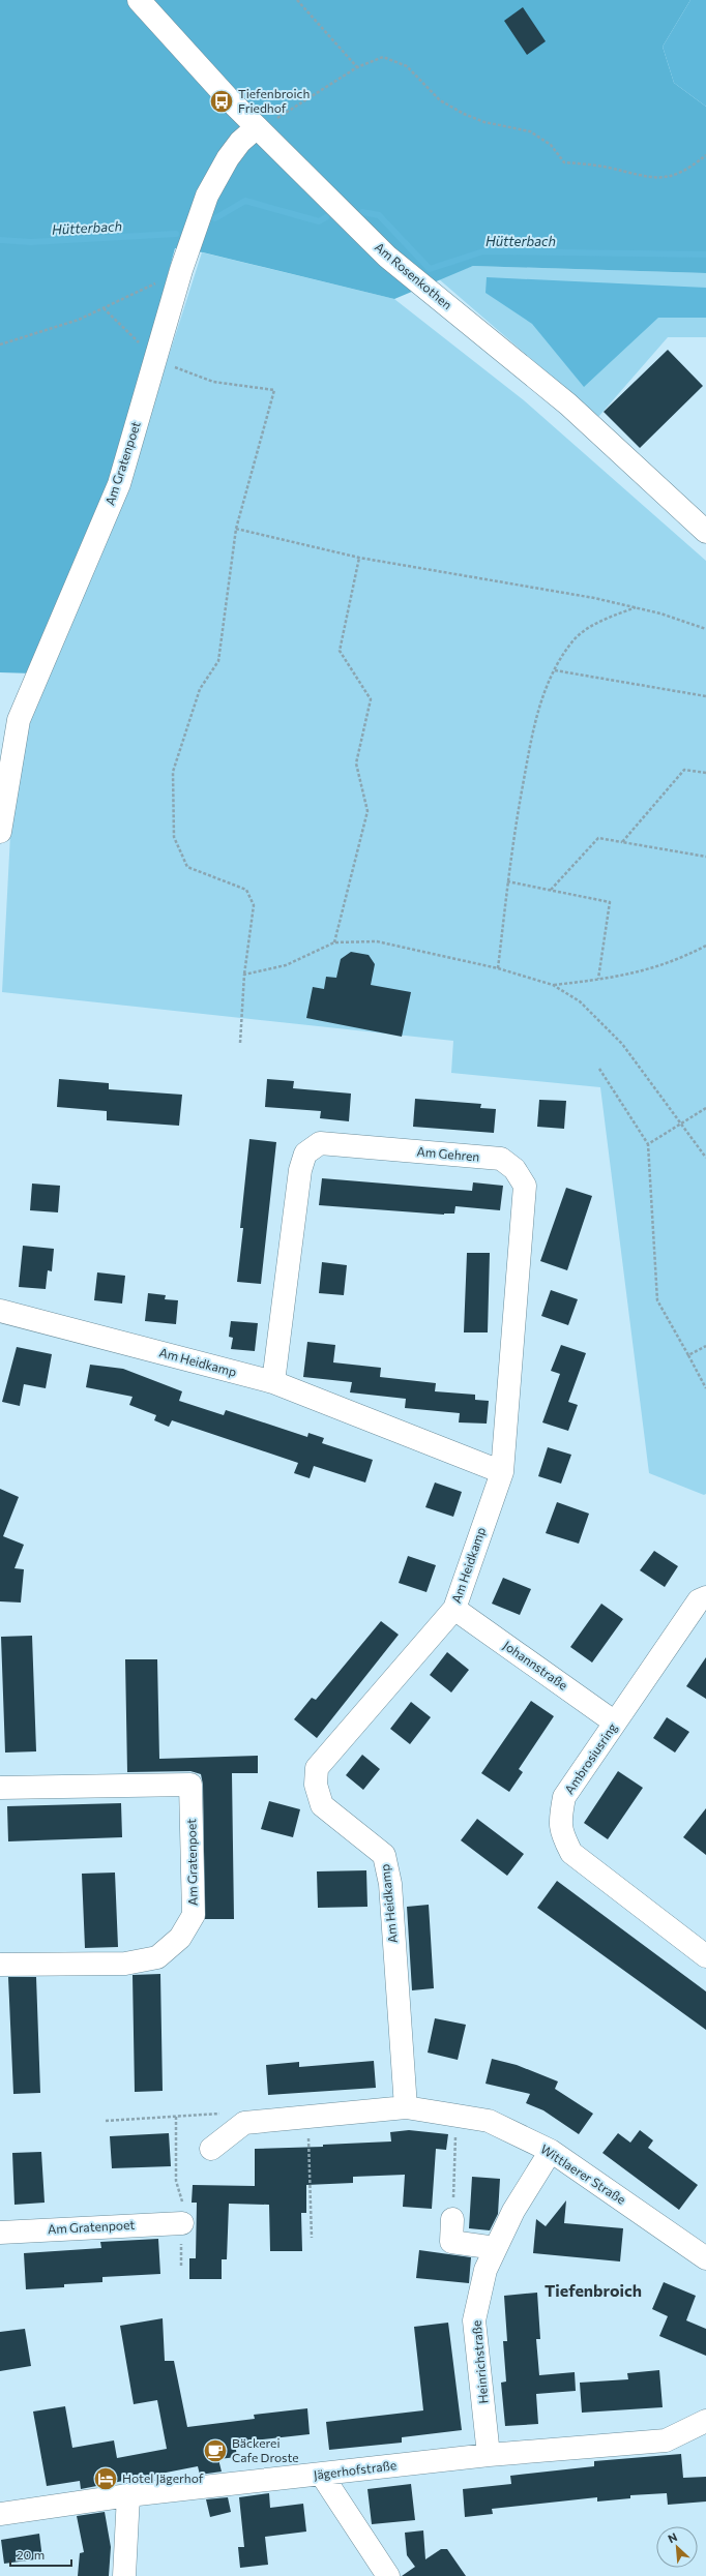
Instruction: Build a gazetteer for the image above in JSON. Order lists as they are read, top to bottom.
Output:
{
  "streets": {
    "street": [
      "Am Rosenkothen",
      "Am Gratenpoet",
      "Am Gehren",
      "Am Heidkamp",
      "Johannstraße",
      "Ambrosiusring",
      "Wittlaerer Straße",
      "Heinrichstraße",
      "Jägerhofstraße"
    ]
  },
  "crossings": [
    ["Am Rosenkothen", "Am Gratenpoet"],
    ["Am Gehren", "Am Heidkamp"],
    ["Am Heidkamp", "Johannstraße"],
    ["Am Heidkamp", "Wittlaerer Straße"],
    ["Johannstraße", "Ambrosiusring"],
    ["Wittlaerer Straße", "Heinrichstraße"],
    ["Heinrichstraße", "Jägerhofstraße"]
  ],
  "districts": ["Tiefenbroich"],
  "water": ["Hütterbach"],
  "places": {
    "bus stop": ["Tiefenbroich Friedhof"],
    "cafe": ["Bäckerei Cafe Droste"],
    "hotel": ["Hotel Jägerhof"]
  },
  "scale_bar": "20 m",
  "north": "top left"
}
